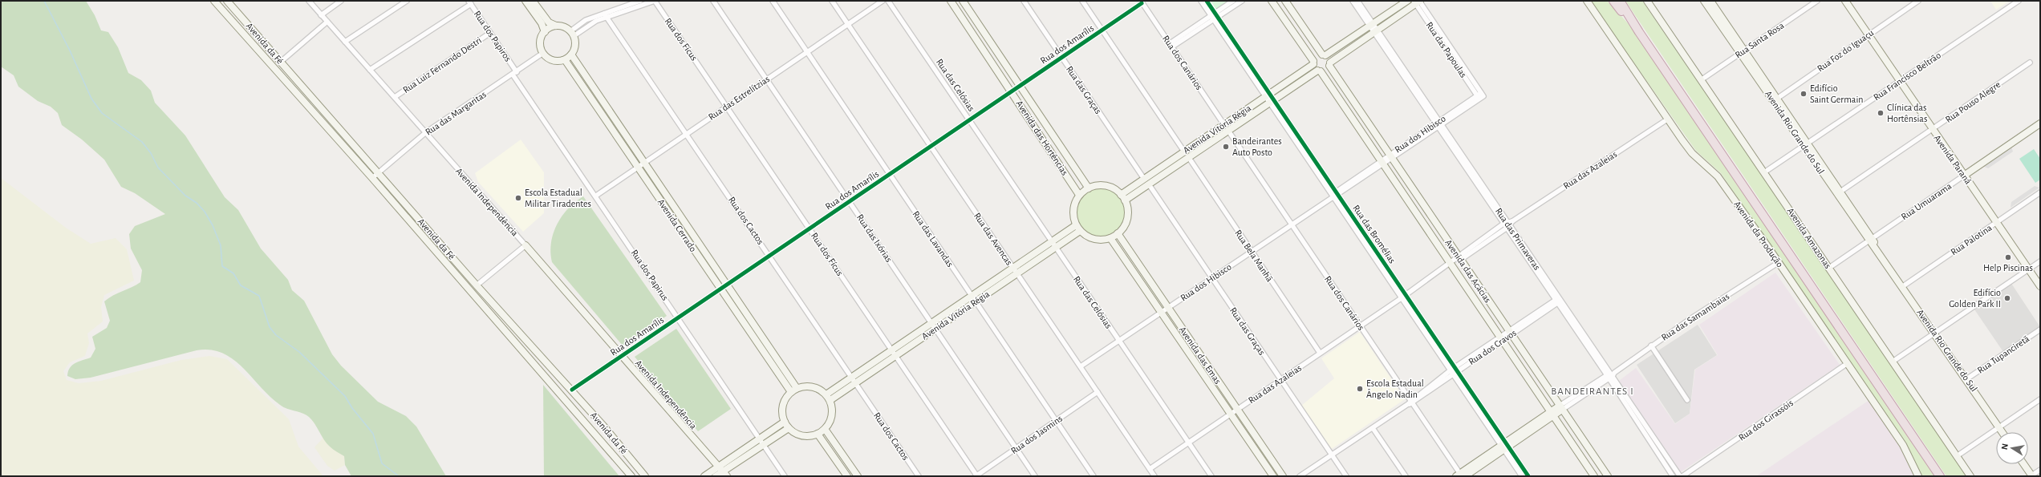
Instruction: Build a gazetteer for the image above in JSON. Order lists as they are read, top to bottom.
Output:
{
  "streets": {
    "street": [
      "Rua dos Papiros",
      "Rua dos Fícus",
      "Rua Santa Rosa",
      "Avenida da Fé",
      "Rua dos Amarílis",
      "Rua das Papoulas",
      "Rua Foz do Iguaçu",
      "Rua dos Canários",
      "Rua Luiz Fernando Destri",
      "Rua Francisco Beltrão",
      "Rua das Celósias",
      "Rua das Graças",
      "Rua das Estrelítzias",
      "Rua Pouso Alegre",
      "Rua das Margaritas",
      "Avenida Vitória Régia",
      "Avenida Rio Grande do Sul",
      "Rua dos Hibisco",
      "Avenida das Hortências",
      "Avenida Paraná",
      "Rua das Azaleias",
      "Rua Umuarama",
      "Avenida Independência",
      "Rua dos Cactos",
      "Avenida Cerrado",
      "Rua das Bromélias",
      "Avenida da Produção",
      "Rua das Ixórias",
      "Avenida Amazonas",
      "Rua das Lavandas",
      "Rua das Avencas",
      "Rua das Primaveras",
      "Rua Palotina",
      "Rua Bela Manhã",
      "Avenida das Acácias",
      "Rua dos Papirus",
      "Rua das Samambaias",
      "Rua dos Cravos",
      "Rua Tupanciretã",
      "Avenida das Emas",
      "Rua dos Girassóis",
      "Rua dos Jasmins"
    ]
  },
  "crossings": [
    ["Rua dos Papiros", "Rua Luiz Fernando Destri"],
    ["Rua dos Papiros", "Rua das Margaritas"],
    ["Rua dos Papiros", "Rua dos Papirus"],
    ["Rua dos Fícus", "Rua dos Amarílis"],
    ["Rua dos Fícus", "Rua das Estrelítzias"],
    ["Rua dos Fícus", "Avenida Vitória Régia"],
    ["Rua dos Fícus", "Rua dos Jasmins"],
    ["Rua Santa Rosa", "Avenida Rio Grande do Sul"],
    ["Rua Santa Rosa", "Avenida Amazonas"],
    ["Avenida da Fé", "Rua dos Amarílis"],
    ["Avenida da Fé", "Rua das Margaritas"],
    ["Rua dos Amarílis", "Rua dos Canários"],
    ["Rua dos Amarílis", "Rua das Celósias"],
    ["Rua dos Amarílis", "Rua das Graças"],
    ["Rua dos Amarílis", "Avenida das Hortências"],
    ["Rua dos Amarílis", "Avenida Independência"],
    ["Rua dos Amarílis", "Rua dos Cactos"],
    ["Rua dos Amarílis", "Avenida Cerrado"],
    ["Rua dos Amarílis", "Rua das Ixórias"],
    ["Rua dos Amarílis", "Rua das Lavandas"],
    ["Rua dos Amarílis", "Rua das Avencas"],
    ["Rua dos Amarílis", "Rua dos Papirus"],
    ["Rua das Papoulas", "Rua dos Hibisco"],
    ["Rua Foz do Iguaçu", "Avenida Rio Grande do Sul"],
    ["Rua Foz do Iguaçu", "Avenida Paraná"],
    ["Rua dos Canários", "Avenida Vitória Régia"],
    ["Rua dos Canários", "Rua dos Hibisco"],
    ["Rua dos Canários", "Rua das Azaleias"],
    ["Rua dos Canários", "Rua dos Cravos"],
    ["Rua Luiz Fernando Destri", "Avenida Independência"],
    ["Rua Francisco Beltrão", "Avenida Rio Grande do Sul"],
    ["Rua Francisco Beltrão", "Avenida Paraná"],
    ["Rua Francisco Beltrão", "Avenida Amazonas"],
    ["Rua das Celósias", "Avenida Vitória Régia"],
    ["Rua das Celósias", "Rua dos Hibisco"],
    ["Rua das Celósias", "Rua das Azaleias"],
    ["Rua das Graças", "Avenida Vitória Régia"],
    ["Rua das Graças", "Rua dos Hibisco"],
    ["Rua das Graças", "Rua das Azaleias"],
    ["Rua das Graças", "Rua dos Cravos"],
    ["Rua das Estrelítzias", "Rua dos Cactos"],
    ["Rua das Estrelítzias", "Avenida Cerrado"],
    ["Rua das Estrelítzias", "Rua das Ixórias"],
    ["Rua das Estrelítzias", "Rua das Lavandas"],
    ["Rua das Estrelítzias", "Rua das Avencas"],
    ["Rua das Estrelítzias", "Rua dos Papirus"],
    ["Rua Pouso Alegre", "Avenida Rio Grande do Sul"],
    ["Rua Pouso Alegre", "Avenida Paraná"],
    ["Rua das Margaritas", "Avenida Independência"],
    ["Rua das Margaritas", "Avenida Cerrado"],
    ["Rua das Margaritas", "Rua dos Papirus"],
    ["Avenida Vitória Régia", "Avenida das Hortências"],
    ["Avenida Vitória Régia", "Rua dos Cactos"],
    ["Avenida Vitória Régia", "Avenida Cerrado"],
    ["Avenida Vitória Régia", "Rua das Bromélias"],
    ["Avenida Vitória Régia", "Rua das Ixórias"],
    ["Avenida Vitória Régia", "Rua das Lavandas"],
    ["Avenida Vitória Régia", "Rua das Avencas"],
    ["Avenida Vitória Régia", "Rua Bela Manhã"],
    ["Avenida Vitória Régia", "Avenida das Acácias"],
    ["Avenida Vitória Régia", "Avenida das Emas"],
    ["Avenida Rio Grande do Sul", "Rua Umuarama"],
    ["Avenida Rio Grande do Sul", "Rua Palotina"],
    ["Avenida Rio Grande do Sul", "Rua Tupanciretã"],
    ["Rua dos Hibisco", "Rua das Bromélias"],
    ["Rua dos Hibisco", "Rua das Avencas"],
    ["Rua dos Hibisco", "Rua das Primaveras"],
    ["Rua dos Hibisco", "Rua Bela Manhã"],
    ["Rua dos Hibisco", "Avenida das Acácias"],
    ["Rua dos Hibisco", "Avenida das Emas"],
    ["Avenida das Hortências", "Avenida das Emas"],
    ["Avenida Paraná", "Rua Umuarama"],
    ["Avenida Paraná", "Rua Palotina"],
    ["Rua das Azaleias", "Rua das Bromélias"],
    ["Rua das Azaleias", "Avenida da Produção"],
    ["Rua das Azaleias", "Rua das Avencas"],
    ["Rua das Azaleias", "Rua das Primaveras"],
    ["Rua das Azaleias", "Rua Bela Manhã"],
    ["Rua das Azaleias", "Avenida das Acácias"],
    ["Rua das Azaleias", "Avenida das Emas"],
    ["Rua Umuarama", "Avenida Amazonas"],
    ["Rua das Bromélias", "Rua dos Cravos"],
    ["Avenida da Produção", "Rua das Samambaias"],
    ["Avenida da Produção", "Rua dos Girassóis"],
    ["Rua das Ixórias", "Rua dos Jasmins"],
    ["Rua das Lavandas", "Rua dos Jasmins"],
    ["Rua das Avencas", "Rua dos Jasmins"],
    ["Rua das Primaveras", "Rua das Samambaias"],
    ["Rua das Primaveras", "Rua dos Cravos"],
    ["Rua das Primaveras", "Rua dos Girassóis"],
    ["Avenida das Acácias", "Rua das Samambaias"],
    ["Avenida das Acácias", "Rua dos Cravos"]
  ],
  "districts": ["BANDEIRANTES I"],
  "places": [
    "Edifício Saint Germain",
    "Clínica das Hortênsias",
    "Bandeirantes Auto Posto",
    "Escola Estadual Militar Tiradentes",
    "Help Piscinas",
    "Edifício Golden Park II",
    "Escola Estadual Ângelo Nadin"
  ],
  "north": "left"
}
